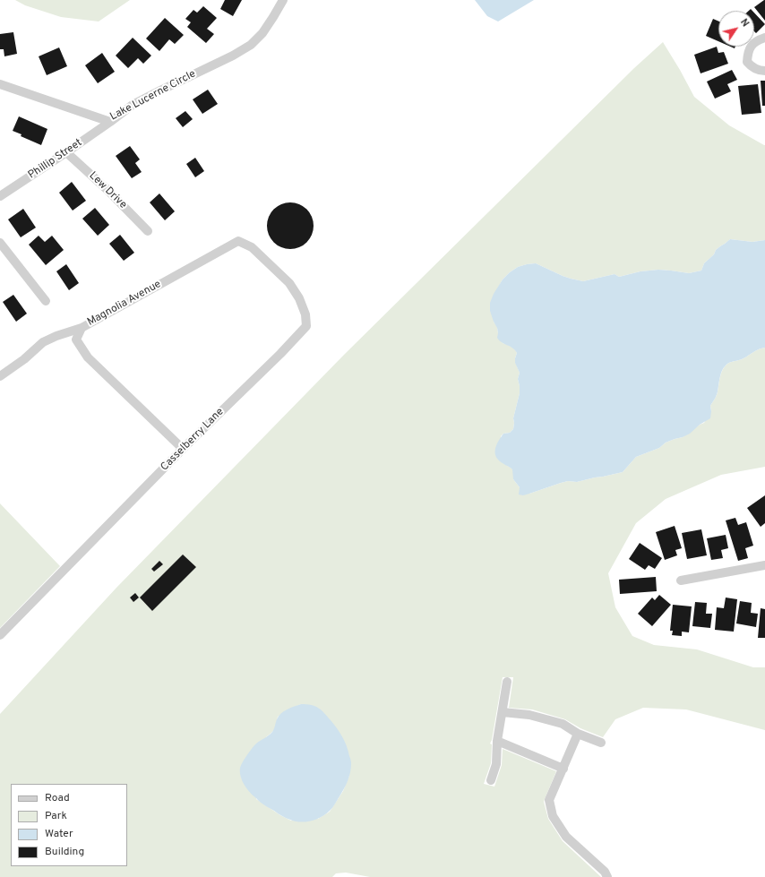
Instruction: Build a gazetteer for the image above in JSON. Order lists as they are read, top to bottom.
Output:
{
  "streets": {
    "street": [
      "Lake Lucerne Circle",
      "Phillip Street",
      "Lew Drive",
      "Magnolia Avenue",
      "Casselberry Lane"
    ]
  },
  "crossings": [
    ["Lake Lucerne Circle", "Phillip Street"],
    ["Phillip Street", "Lew Drive"],
    ["Magnolia Avenue", "Casselberry Lane"]
  ],
  "legend": [
    "Road",
    "Park",
    "Water",
    "Building"
  ],
  "north": "top right"
}
